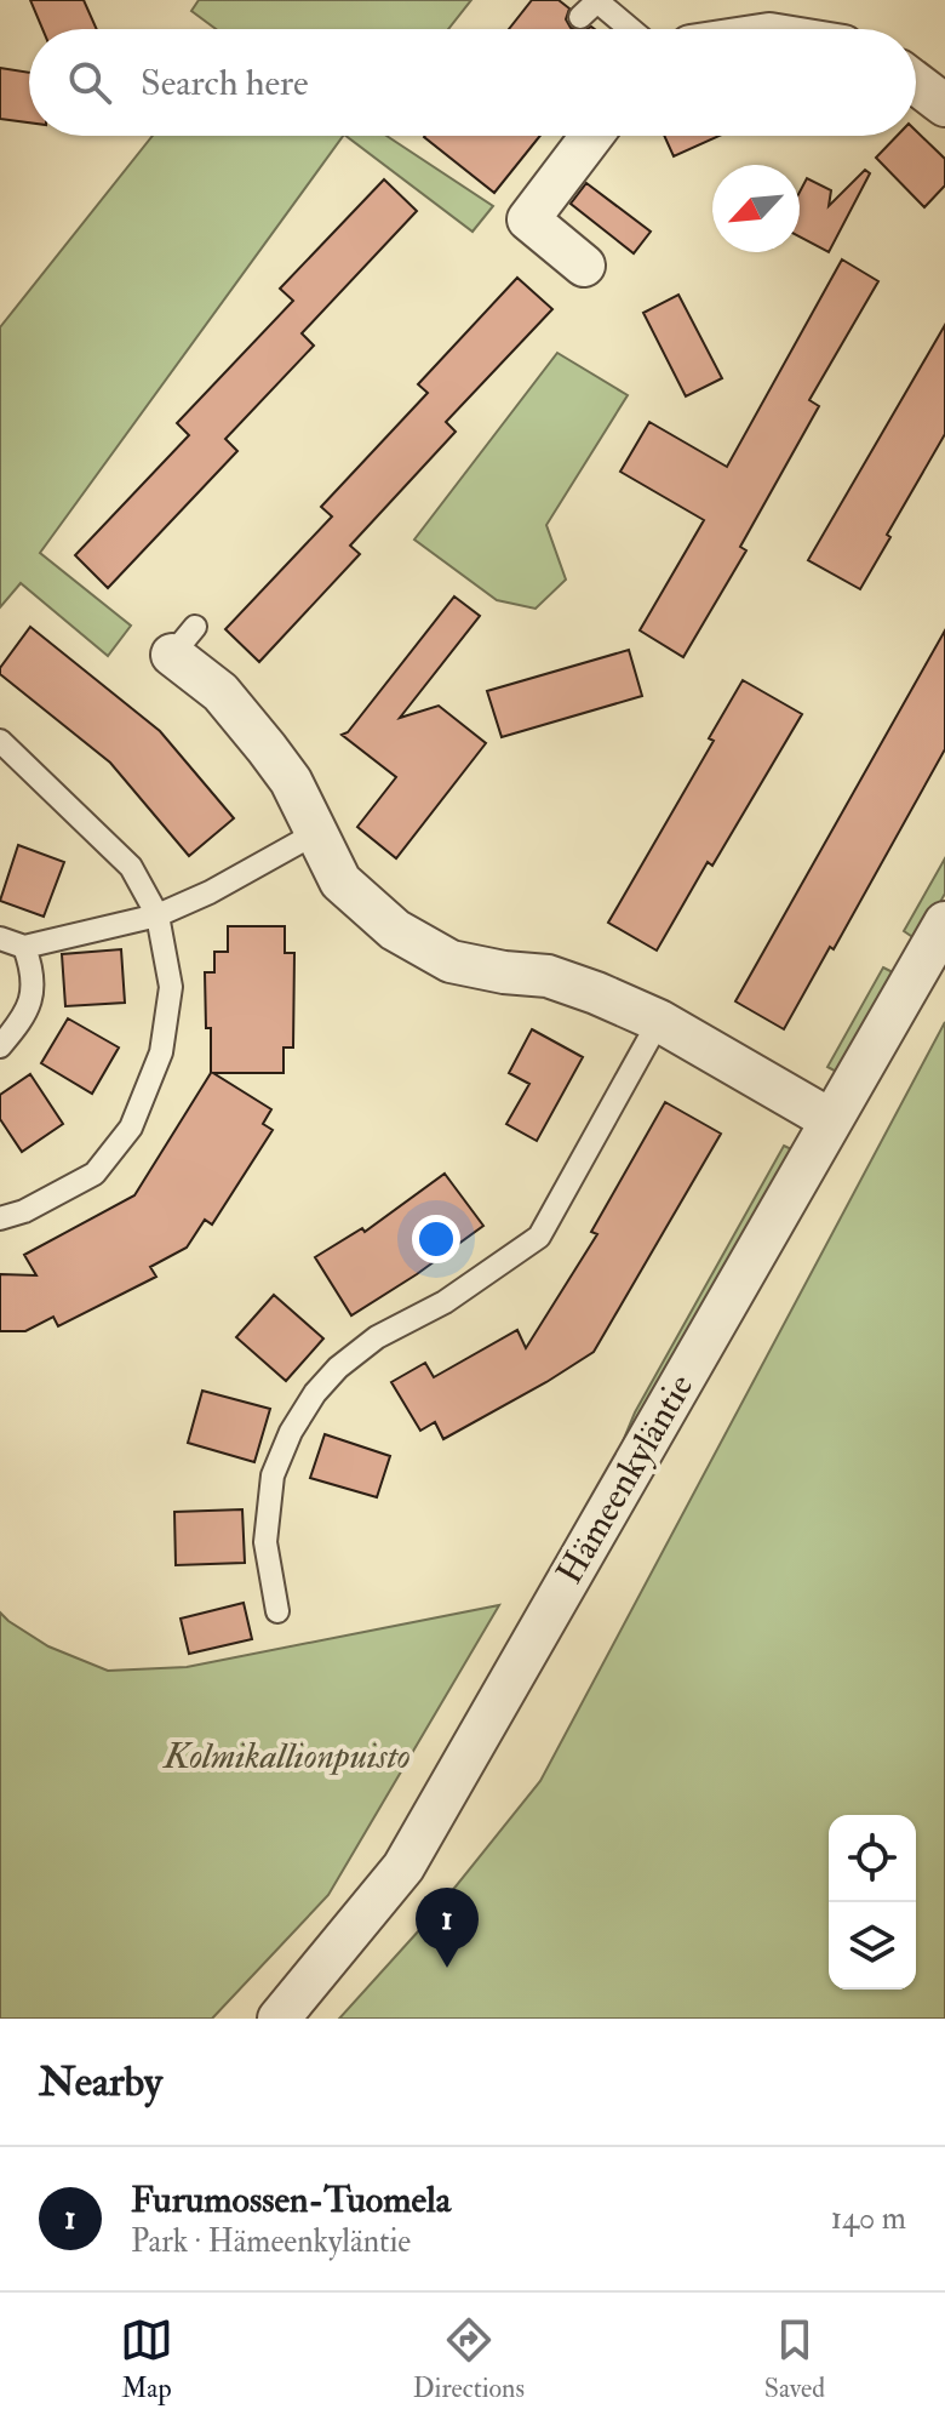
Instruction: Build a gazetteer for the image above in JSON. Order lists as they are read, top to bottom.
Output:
{
  "streets": {
    "street": ["Hämeenkyläntie"]
  },
  "parks": ["Kolmikallionpuisto"],
  "north": "bottom left",
  "page": {
    "search": "Search here",
    "pins": "1",
    "heading": "Nearby",
    "list": [
      {
        "mark": "1",
        "name": "Furumossen-Tuomela",
        "note": "Park · Hämeenkyläntie",
        "value": "140 m"
      }
    ],
    "nav": ["Map", "Directions", "Saved"]
  }
}
